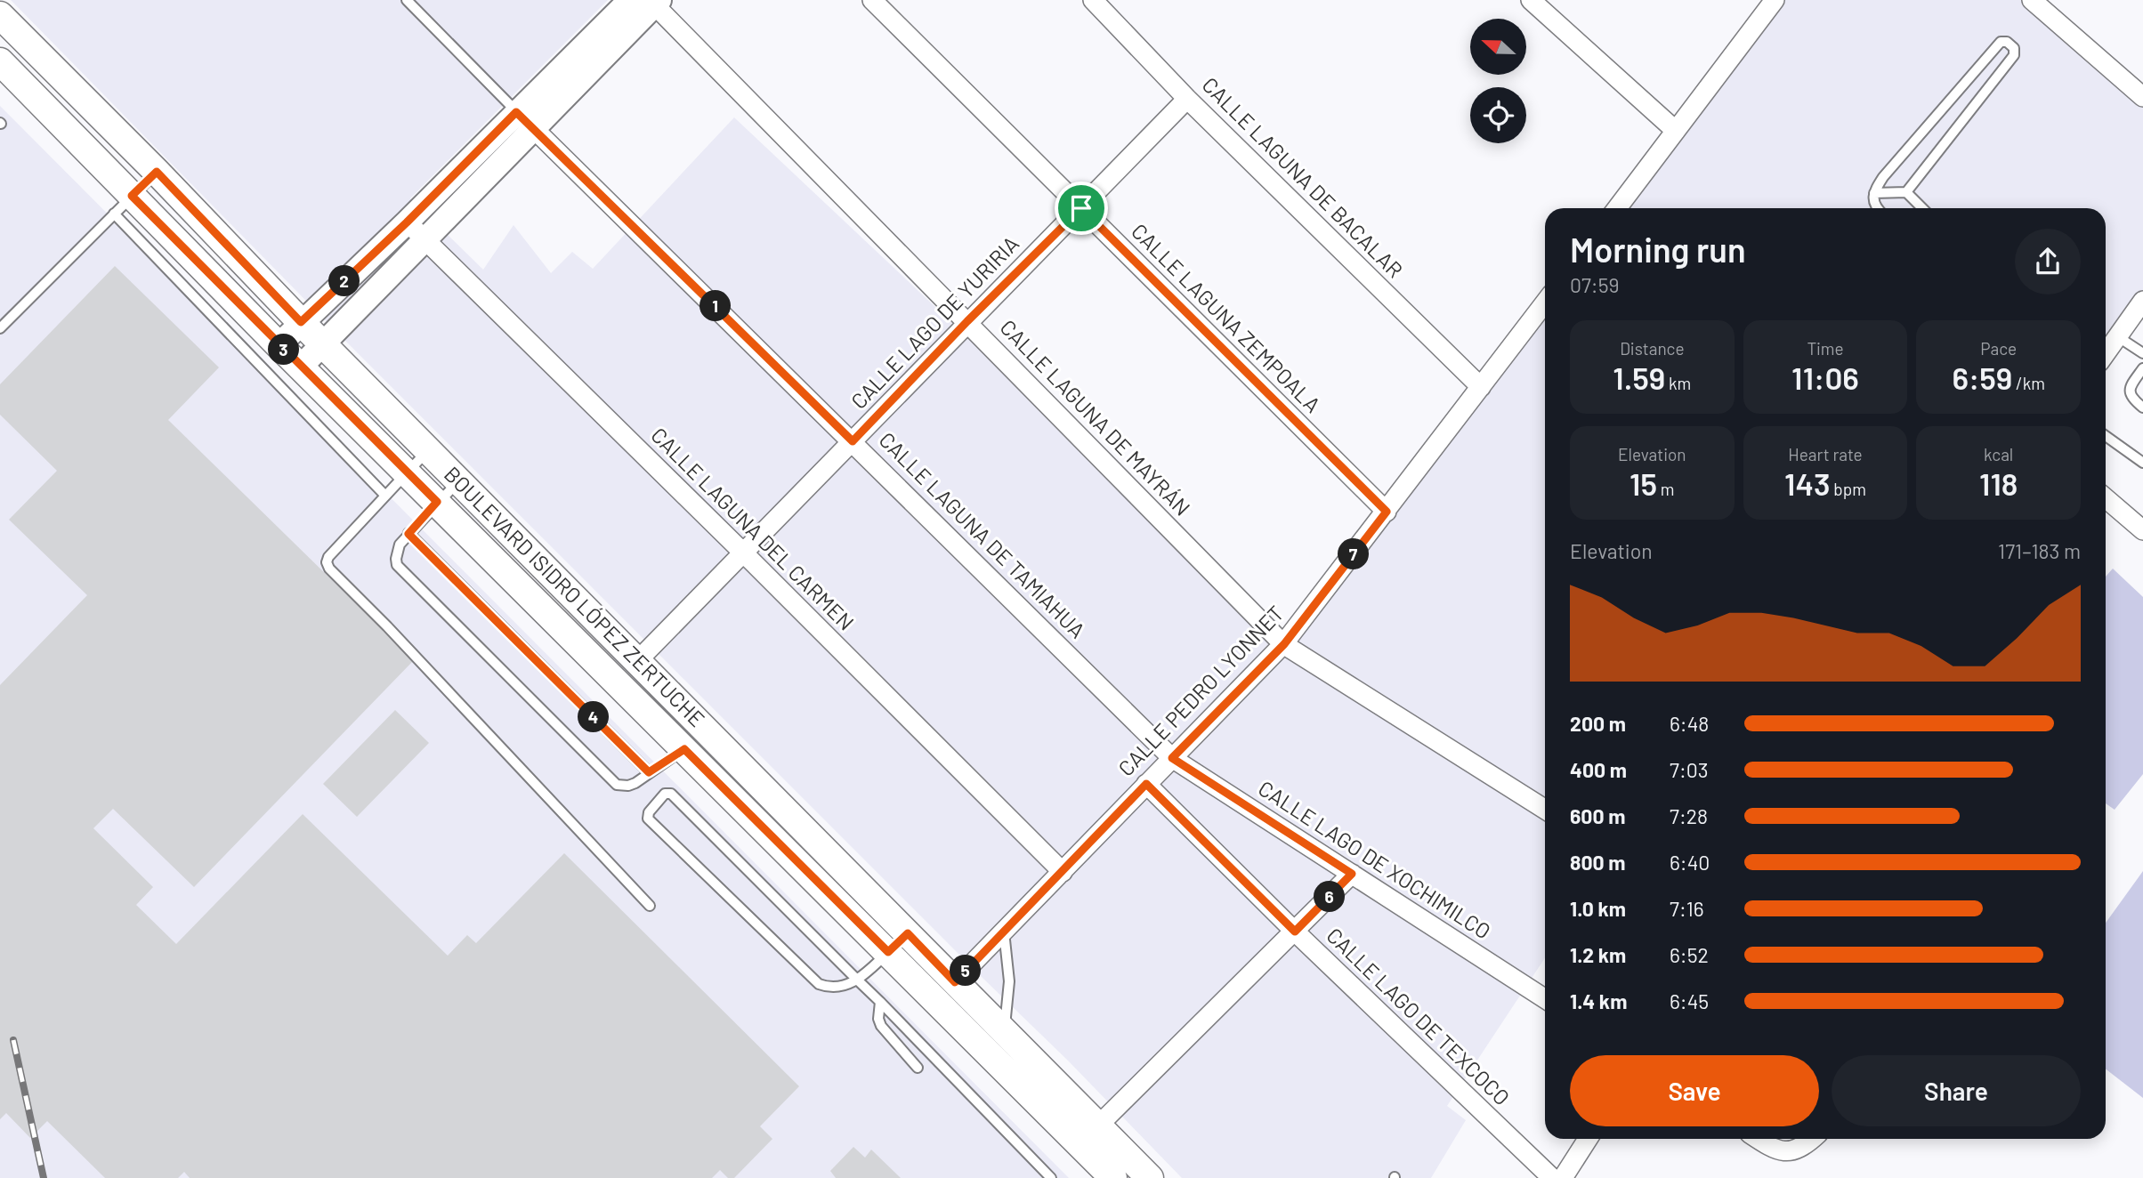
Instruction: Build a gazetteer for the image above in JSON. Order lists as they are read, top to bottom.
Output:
{
  "streets": {
    "main road": ["BOULEVARD ISIDRO LÓPEZ ZERTUCHE"],
    "street": [
      "CALLE LAGUNA DE BACALAR",
      "CALLE LAGUNA ZEMPOALA",
      "CALLE LAGO DE YURIRIA",
      "CALLE LAGUNA DE MAYRÁN",
      "CALLE LAGUNA DEL CARMEN",
      "CALLE LAGUNA DE TAMIAHUA",
      "CALLE PEDRO LYONNET",
      "CALLE LAGO DE XOCHIMILCO",
      "CALLE LAGO DE TEXCOCO"
    ]
  },
  "crossings": [
    ["CALLE LAGUNA DE BACALAR", "CALLE LAGO DE YURIRIA"],
    ["CALLE LAGUNA DE BACALAR", "CALLE PEDRO LYONNET"],
    ["CALLE LAGUNA ZEMPOALA", "CALLE LAGO DE YURIRIA"],
    ["CALLE LAGUNA ZEMPOALA", "CALLE PEDRO LYONNET"],
    ["CALLE LAGO DE YURIRIA", "CALLE LAGUNA DE MAYRÁN"],
    ["CALLE LAGO DE YURIRIA", "CALLE LAGUNA DEL CARMEN"],
    ["CALLE LAGO DE YURIRIA", "CALLE LAGUNA DE TAMIAHUA"],
    ["CALLE LAGO DE YURIRIA", "BOULEVARD ISIDRO LÓPEZ ZERTUCHE"],
    ["CALLE LAGUNA DE MAYRÁN", "CALLE PEDRO LYONNET"],
    ["CALLE LAGUNA DEL CARMEN", "CALLE PEDRO LYONNET"],
    ["CALLE LAGUNA DE TAMIAHUA", "CALLE PEDRO LYONNET"],
    ["CALLE LAGUNA DE TAMIAHUA", "CALLE LAGO DE XOCHIMILCO"],
    ["BOULEVARD ISIDRO LÓPEZ ZERTUCHE", "CALLE PEDRO LYONNET"],
    ["CALLE PEDRO LYONNET", "CALLE LAGO DE XOCHIMILCO"],
    ["CALLE PEDRO LYONNET", "CALLE LAGO DE TEXCOCO"]
  ],
  "north": "left",
  "page": {
    "heading": ["Morning run", "07:59"],
    "pins": [
      "2",
      "1",
      "3",
      "7",
      "4",
      "6",
      "5"
    ],
    "stats": [
      ["Distance", "1.59 km"],
      ["Time", "11:06"],
      ["Pace", "6:59 /km"],
      ["Elevation", "15 m"],
      ["Heart rate", "143 bpm"],
      ["kcal", "118"]
    ],
    "chart": ["Elevation", "171–183 m"],
    "list": [
      {
        "name": "200 m",
        "note": "6:48"
      },
      {
        "name": "400 m",
        "note": "7:03"
      },
      {
        "name": "600 m",
        "note": "7:28"
      },
      {
        "name": "800 m",
        "note": "6:40"
      },
      {
        "name": "1.0 km",
        "note": "7:16"
      },
      {
        "name": "1.2 km",
        "note": "6:52"
      },
      {
        "name": "1.4 km",
        "note": "6:45"
      }
    ],
    "buttons": ["Save", "Share"]
  }
}
